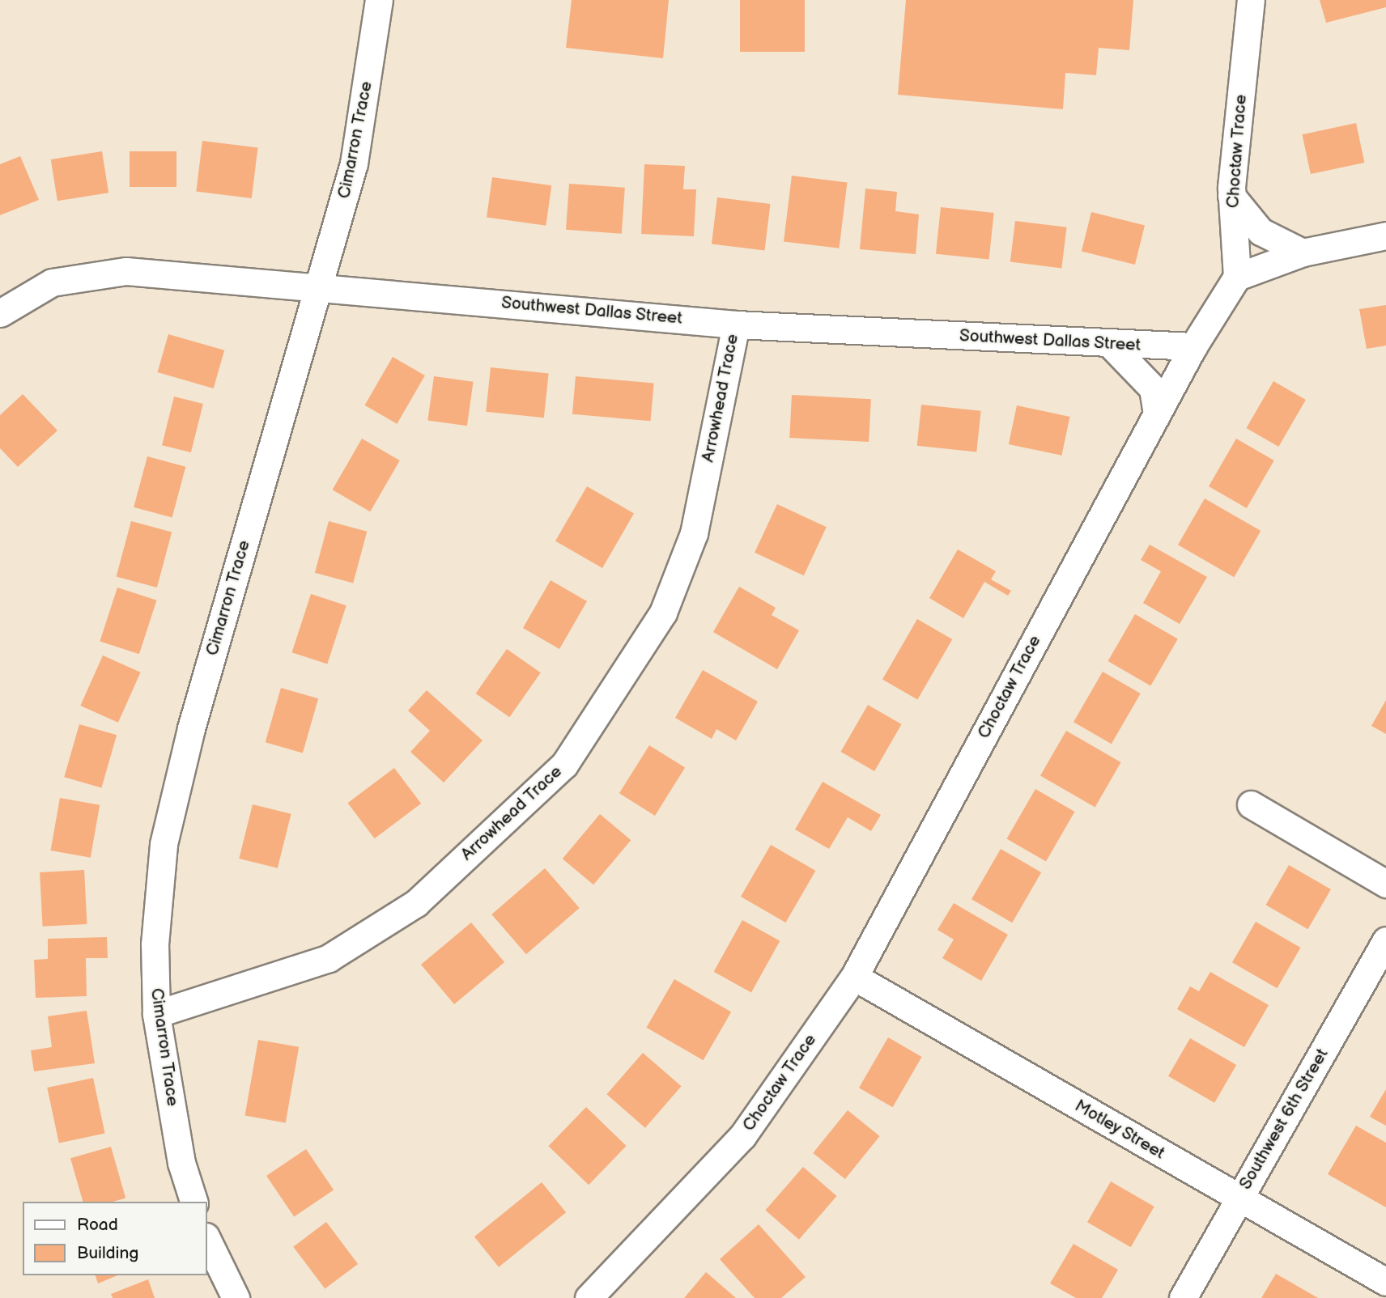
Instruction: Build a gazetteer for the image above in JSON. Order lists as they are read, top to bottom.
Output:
{
  "streets": {
    "street": [
      "Cimarron Trace",
      "Choctaw Trace",
      "Southwest Dallas Street",
      "Arrowhead Trace",
      "Southwest 6th Street",
      "Motley Street"
    ]
  },
  "crossings": [
    ["Cimarron Trace", "Southwest Dallas Street"],
    ["Cimarron Trace", "Arrowhead Trace"],
    ["Choctaw Trace", "Southwest Dallas Street"],
    ["Choctaw Trace", "Motley Street"],
    ["Southwest Dallas Street", "Arrowhead Trace"],
    ["Southwest 6th Street", "Motley Street"]
  ],
  "legend": ["Road", "Building"]
}
